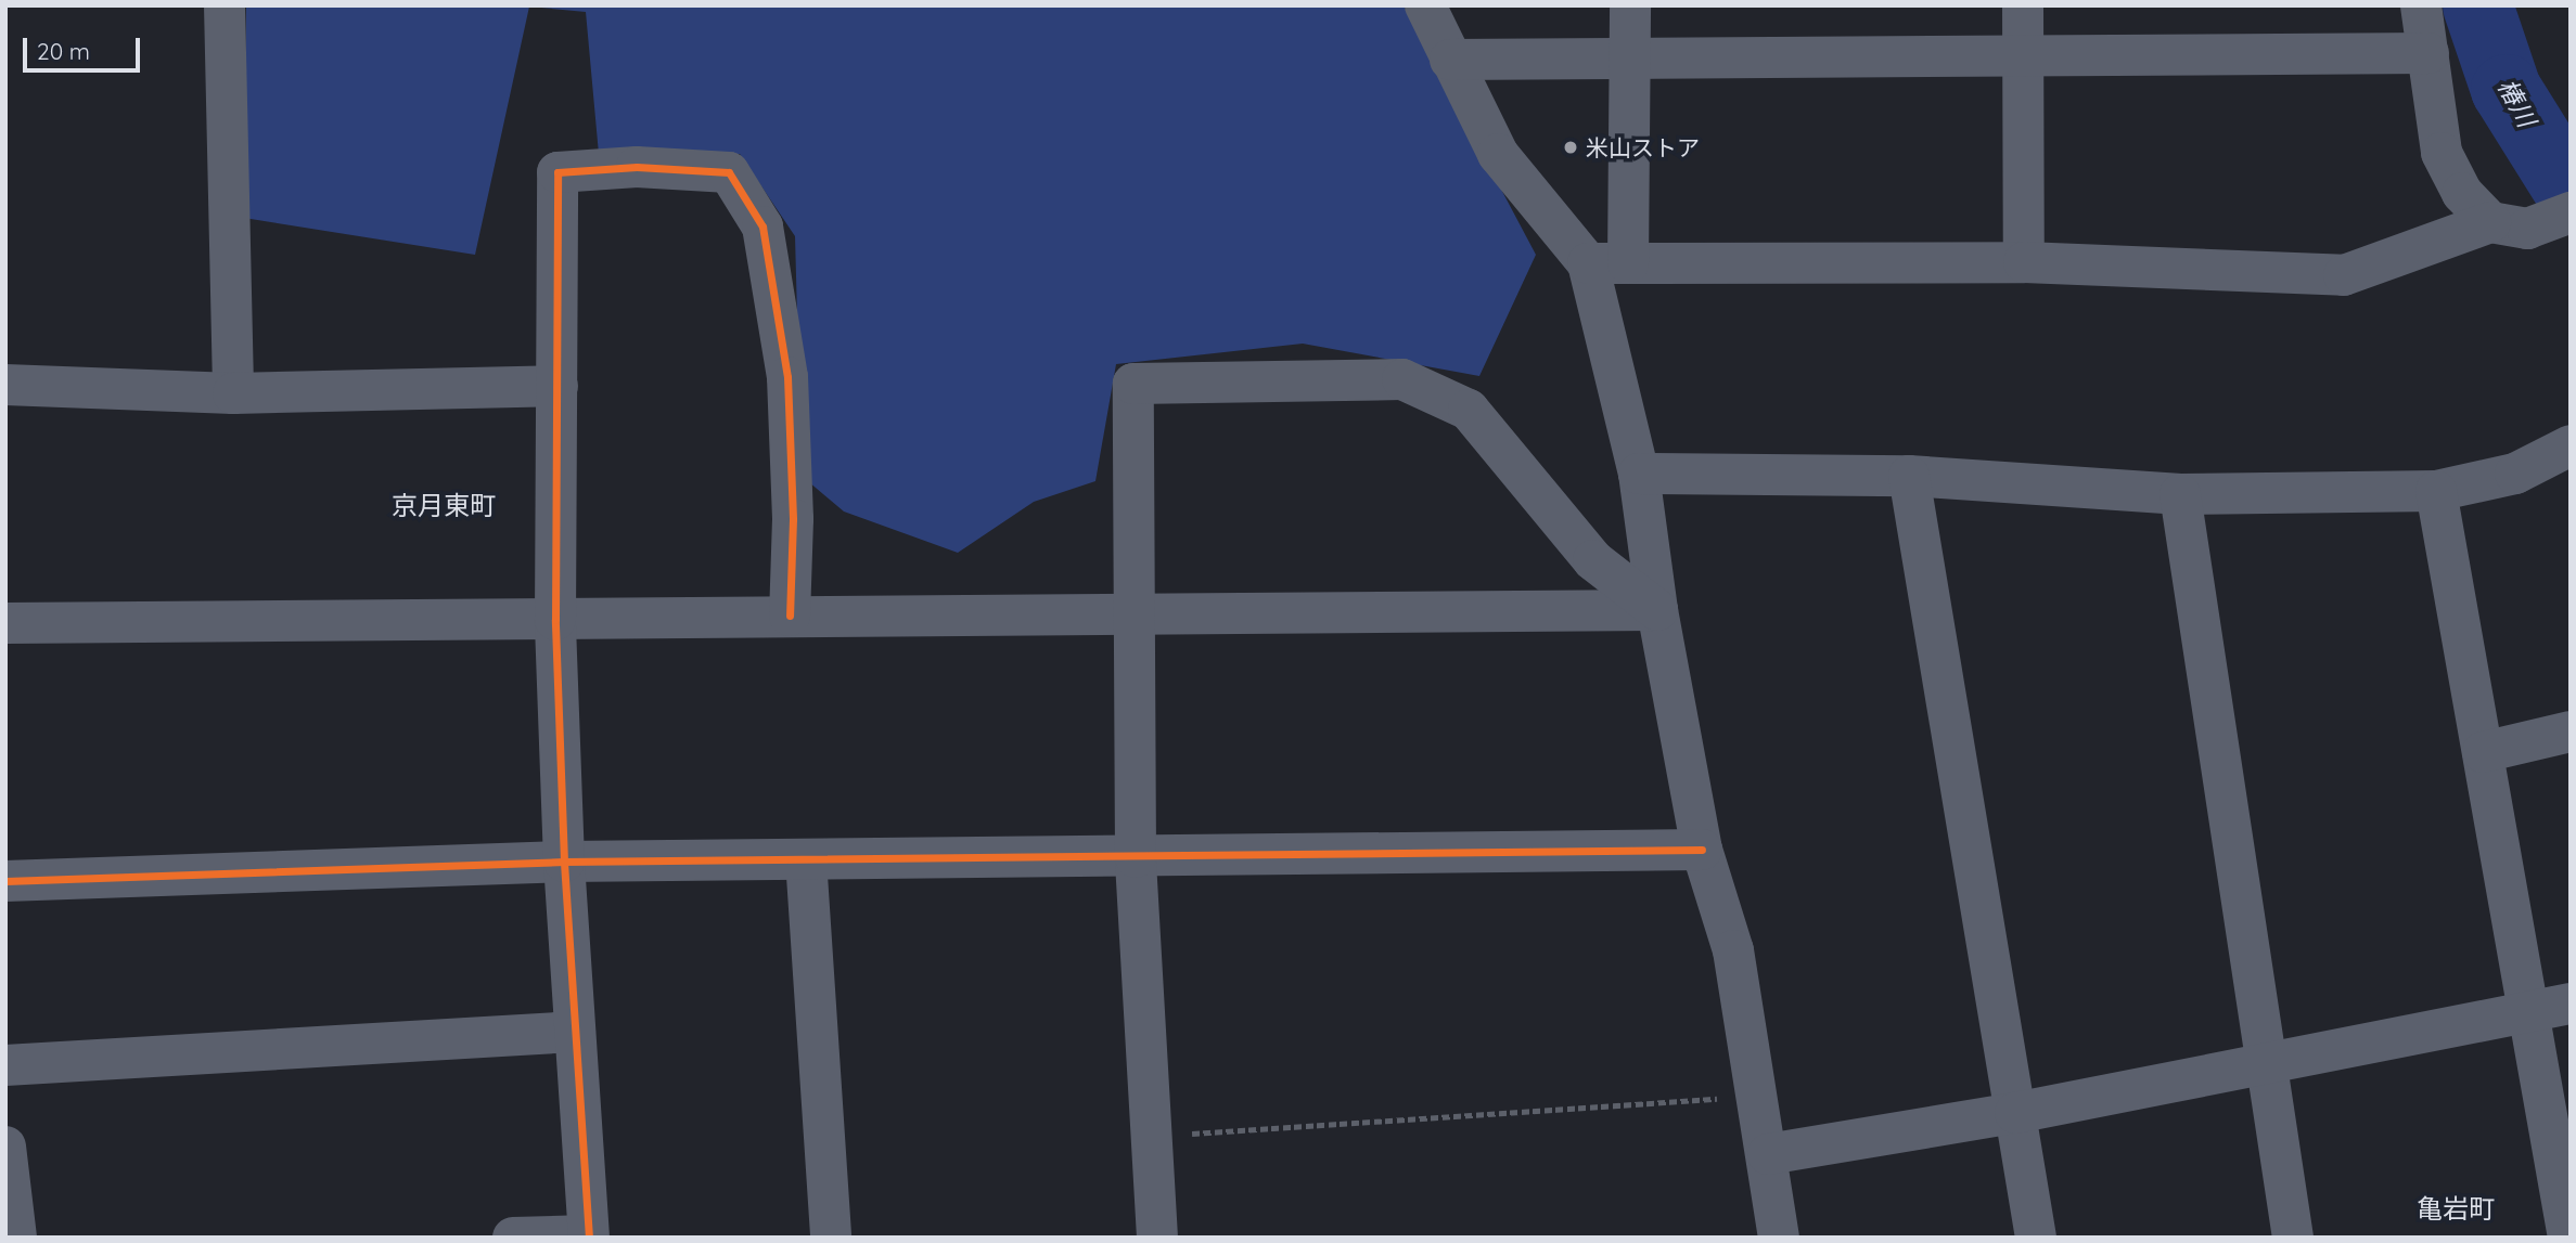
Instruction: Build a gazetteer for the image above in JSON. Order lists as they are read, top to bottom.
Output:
{
  "districts": ["京月東町", "亀岩町"],
  "water": ["椿川"],
  "places": ["米山ストア"],
  "scale_bar": "20 m"
}
